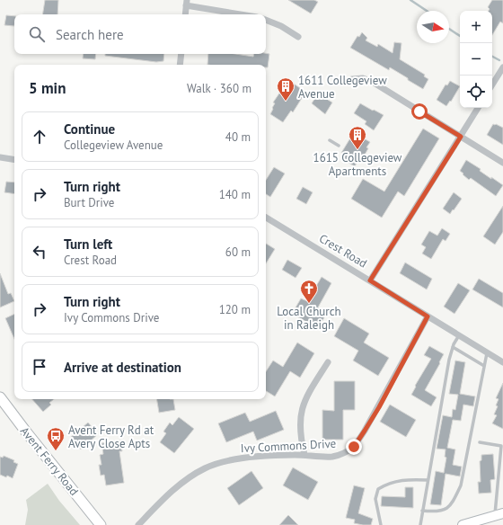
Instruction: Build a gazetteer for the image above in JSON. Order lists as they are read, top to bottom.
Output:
{
  "streets": {
    "main road": ["Avent Ferry Road"],
    "street": ["Crest Road", "Ivy Commons Drive"]
  },
  "crossings": [
    ["Crest Road", "Ivy Commons Drive"]
  ],
  "places": {
    "building": ["1611 Collegeview Avenue", "1615 Collegeview Apartments"],
    "church": ["Local Church in Raleigh"],
    "bus stop": ["Avent Ferry Rd at Avery Close Apts"]
  },
  "north": "right",
  "page": {
    "map_buttons": ["+", "−"],
    "search": "Search here",
    "heading": ["5 min", "Walk · 360 m"],
    "list": [
      ["Continue", "Collegeview Avenue", "40 m"],
      ["Turn right", "Burt Drive", "140 m"],
      ["Turn left", "Crest Road", "60 m"],
      ["Turn right", "Ivy Commons Drive", "120 m"],
      "Arrive at destination"
    ]
  }
}
